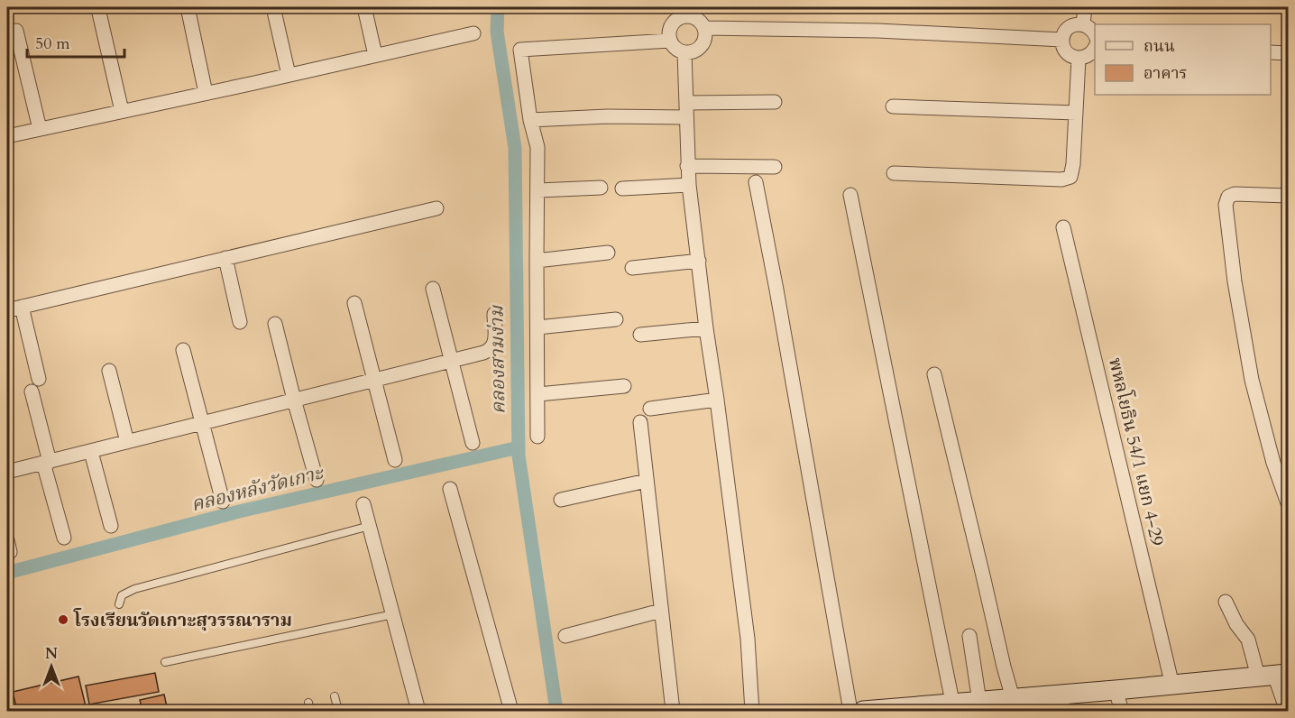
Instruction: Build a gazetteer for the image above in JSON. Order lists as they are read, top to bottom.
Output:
{
  "streets": {
    "street": ["พหลโยธิน 54/1 แยก 4-29"]
  },
  "water": ["คลองสามง่าม", "คลองหลังวัดเกาะ"],
  "places": ["โรงเรียนวัดเกาะสุวรรณาราม"],
  "legend": ["ถนน", "อาคาร"],
  "scale_bar": "50 m",
  "north": "top"
}
